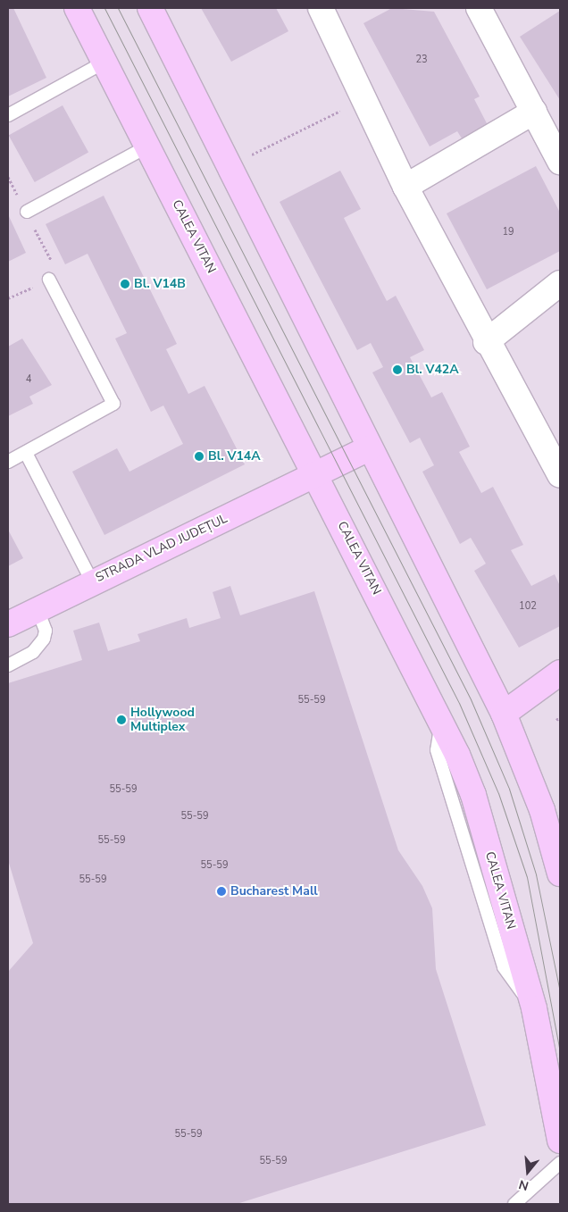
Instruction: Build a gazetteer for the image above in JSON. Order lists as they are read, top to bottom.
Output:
{
  "streets": {
    "main road": ["CALEA VITAN", "STRADA VLAD JUDEȚUL"]
  },
  "crossings": [
    ["CALEA VITAN", "STRADA VLAD JUDEȚUL"]
  ],
  "places": [
    "Bl. V14B",
    "Bl. V42A",
    "Bl. V14A",
    "Hollywood Multiplex",
    "Bucharest Mall"
  ],
  "house_numbers": [
    "23",
    "19",
    "4",
    "102",
    "55-59",
    "55-59",
    "55-59",
    "55-59",
    "55-59",
    "55-59",
    "55-59",
    "55-59"
  ],
  "north": "bottom"
}
